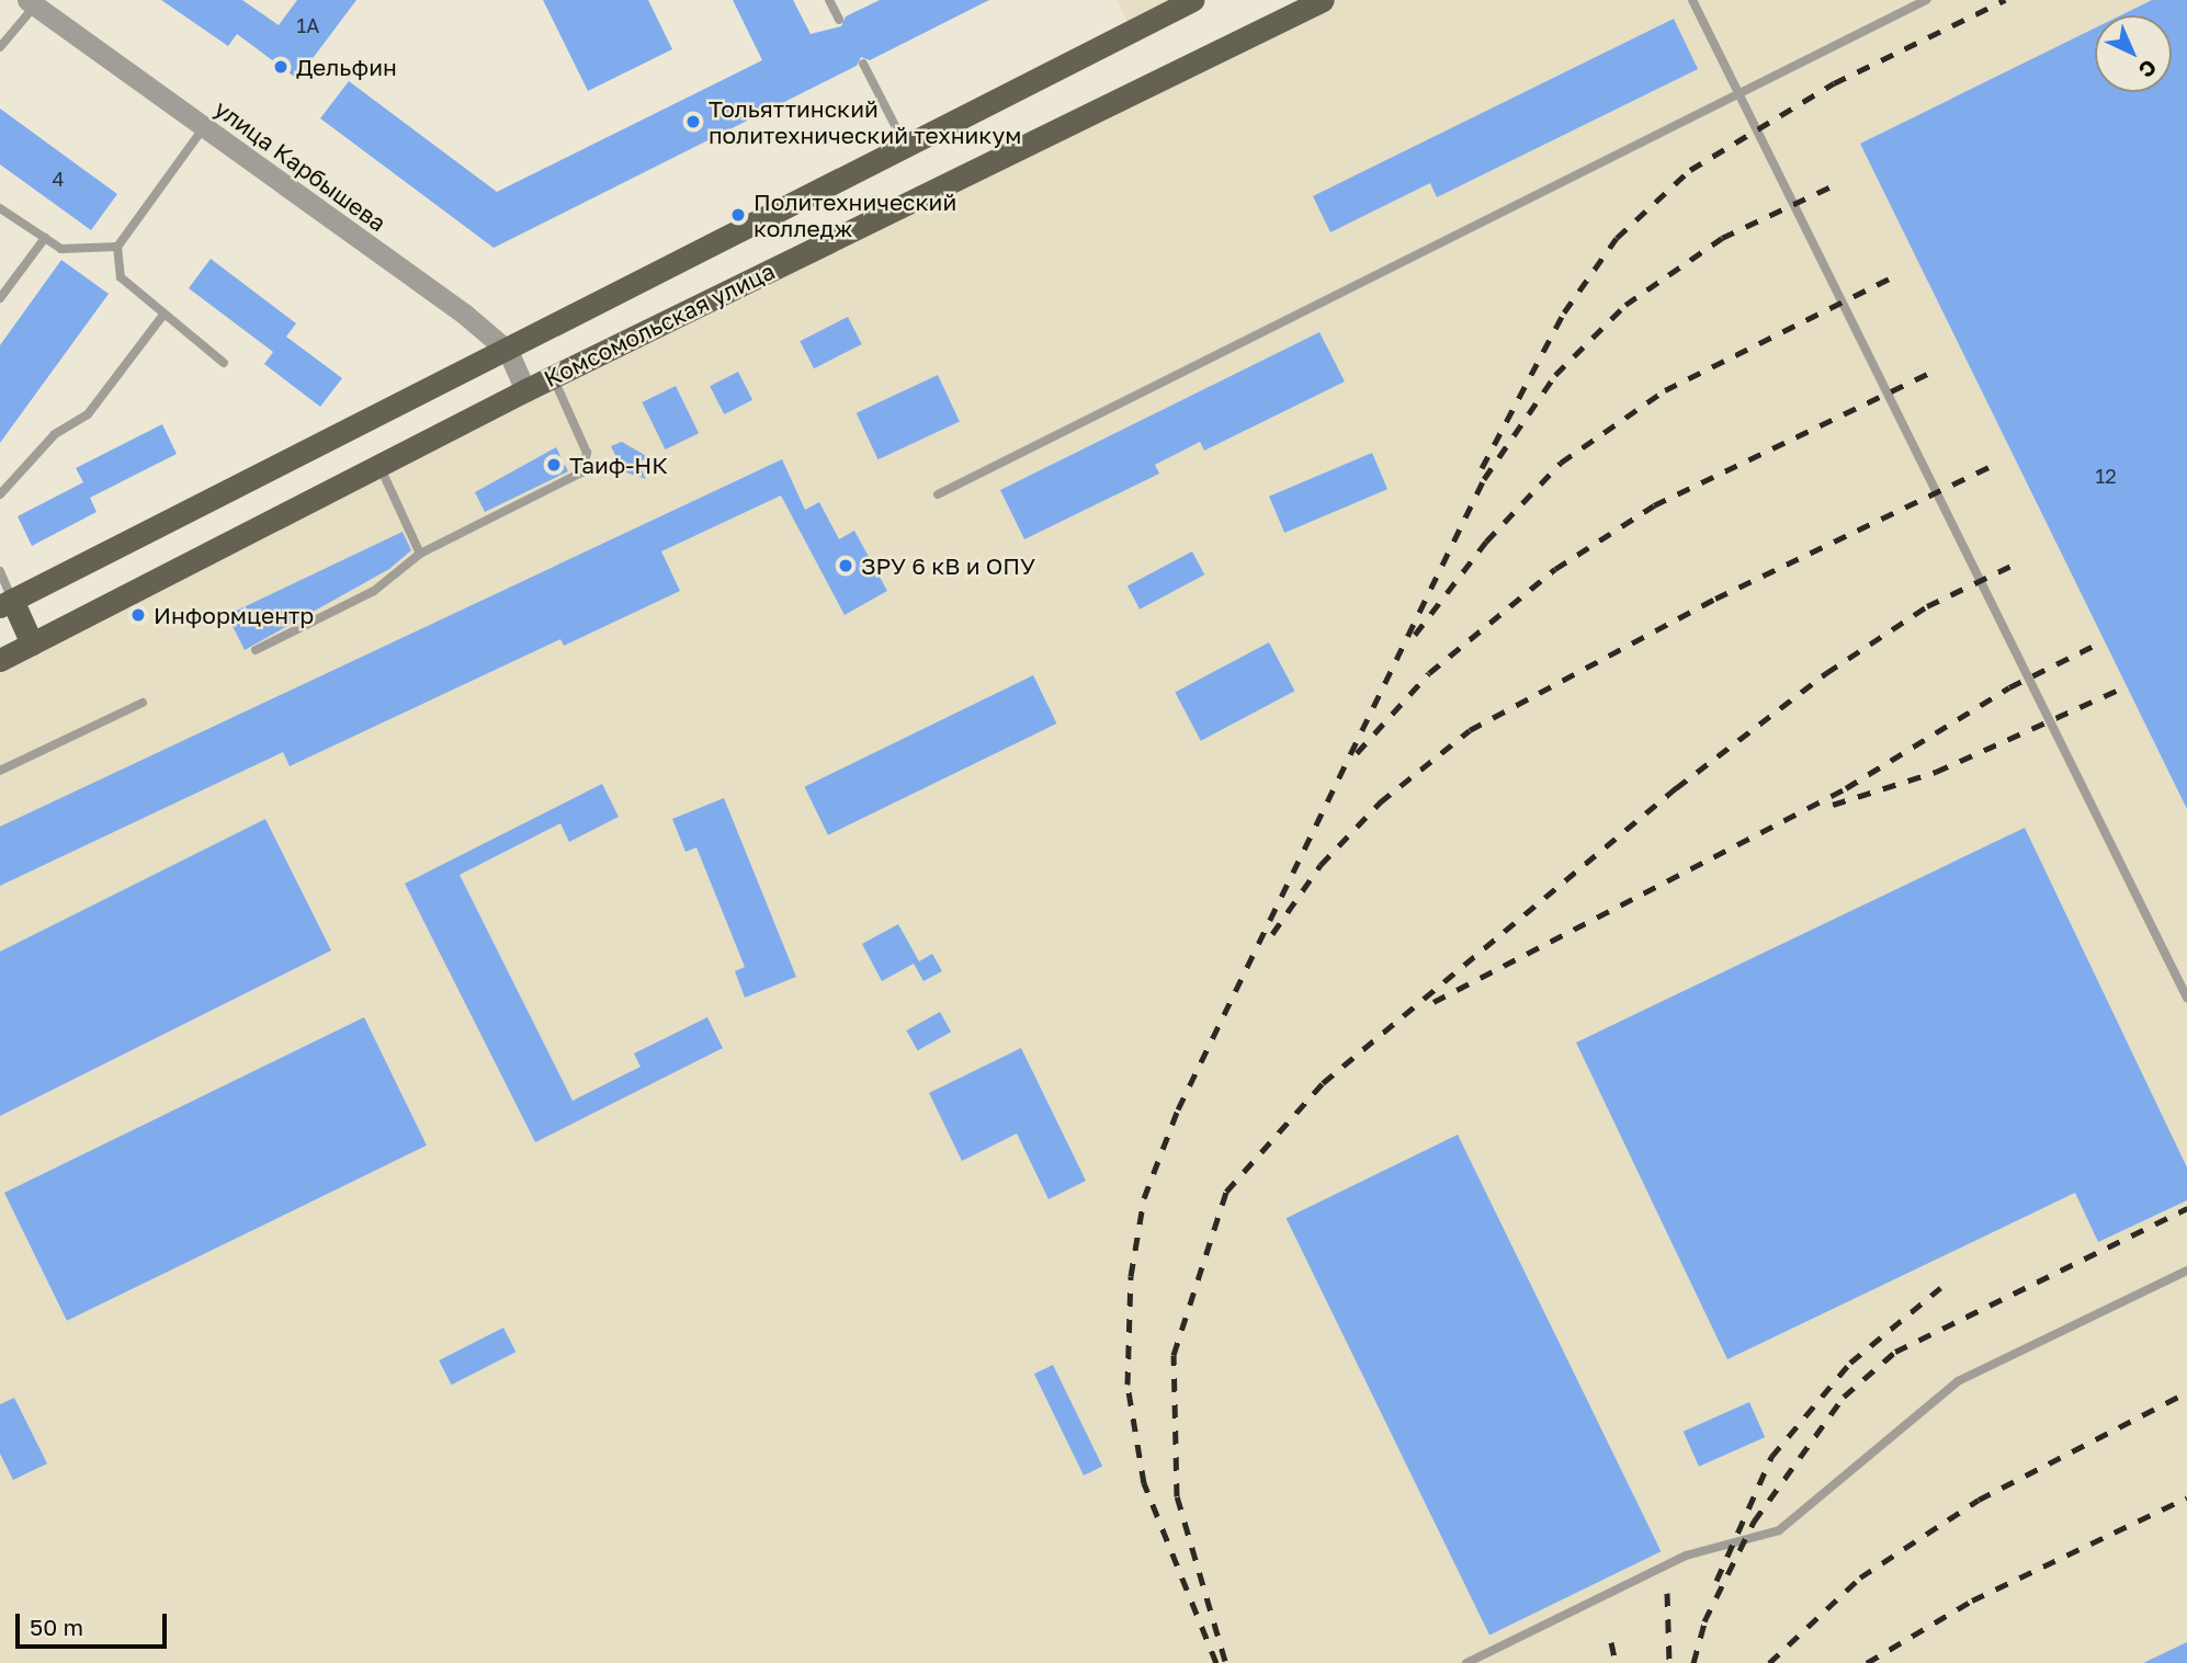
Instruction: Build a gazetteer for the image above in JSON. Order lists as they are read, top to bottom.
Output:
{
  "streets": {
    "main road": ["Комсомольская улица"],
    "street": ["улица Карбышева"]
  },
  "crossings": [
    ["улица Карбышева", "Комсомольская улица"]
  ],
  "places": [
    "Дельфин",
    "Тольяттинский политехнический техникум",
    "Политехнический колледж",
    "Таиф-НК",
    "ЗРУ 6 кВ и ОПУ",
    "Информцентр"
  ],
  "house_numbers": ["1А", "4", "12"],
  "scale_bar": "50 m",
  "north": "bottom right"
}
